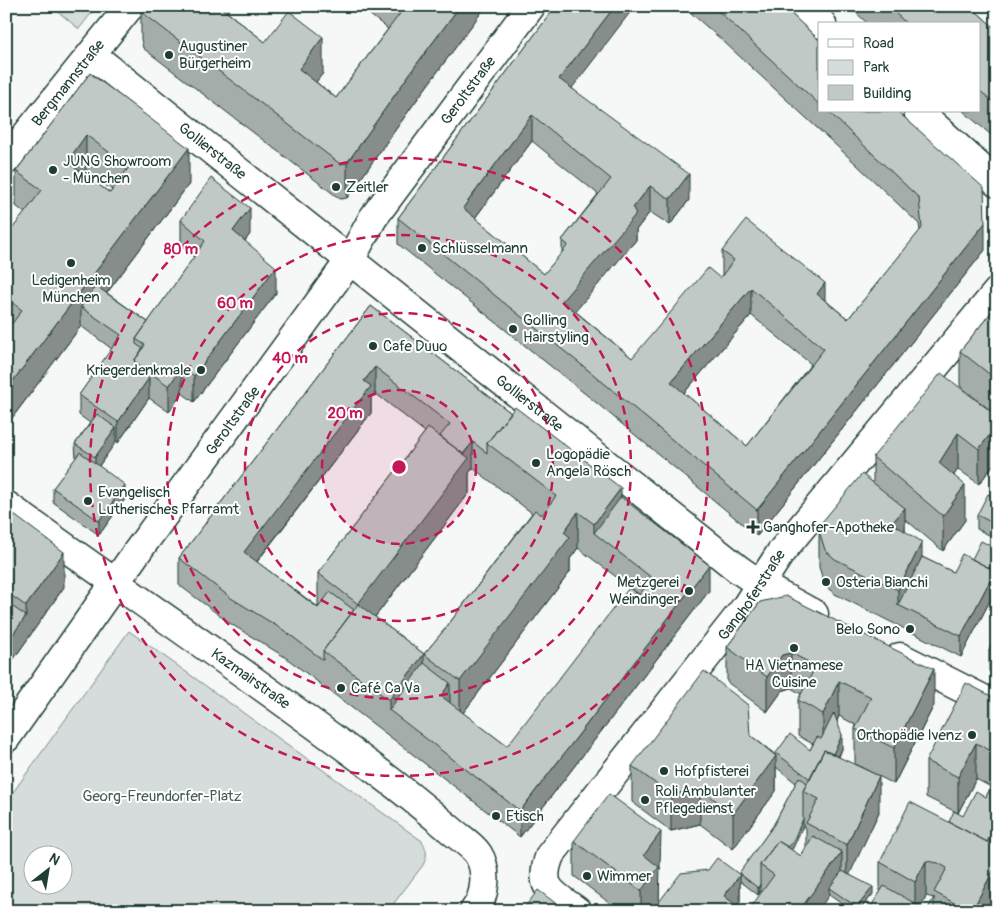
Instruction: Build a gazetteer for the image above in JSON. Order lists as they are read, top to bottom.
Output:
{
  "streets": {
    "street": [
      "Bergmannstraße",
      "Geroltstraße",
      "Gollierstraße",
      "Ganghoferstraße",
      "Kazmairstraße"
    ]
  },
  "crossings": [
    ["Bergmannstraße", "Gollierstraße"],
    ["Geroltstraße", "Gollierstraße"],
    ["Geroltstraße", "Kazmairstraße"],
    ["Gollierstraße", "Ganghoferstraße"]
  ],
  "parks": ["Georg-Freundorfer-Platz"],
  "places": {
    "other": [
      "Augustiner Bürgerheim",
      "JUNG Showroom - München",
      "Zeitler",
      "Schlüsselmann",
      "Ledigenheim München",
      "Golling Hairstyling",
      "Cafe Duuo",
      "Kriegerdenkmale",
      "Logopädie Angela Rösch",
      "Evangelisch Lutherisches Pfarramt",
      "Osteria Bianchi",
      "Metzgerei Weindinger",
      "Belo Sono",
      "HA Vietnamese Cuisine",
      "Café Ca Va",
      "Orthopädie Ivenz",
      "Hofpfisterei",
      "Roli Ambulanter Pflegedienst",
      "Etisch",
      "Wimmer"
    ],
    "health": ["Ganghofer-Apotheke"]
  },
  "legend": ["Road", "Park", "Building"],
  "north": "top right",
  "rings": [
    "80 m",
    "60 m",
    "40 m",
    "20 m"
  ]
}
